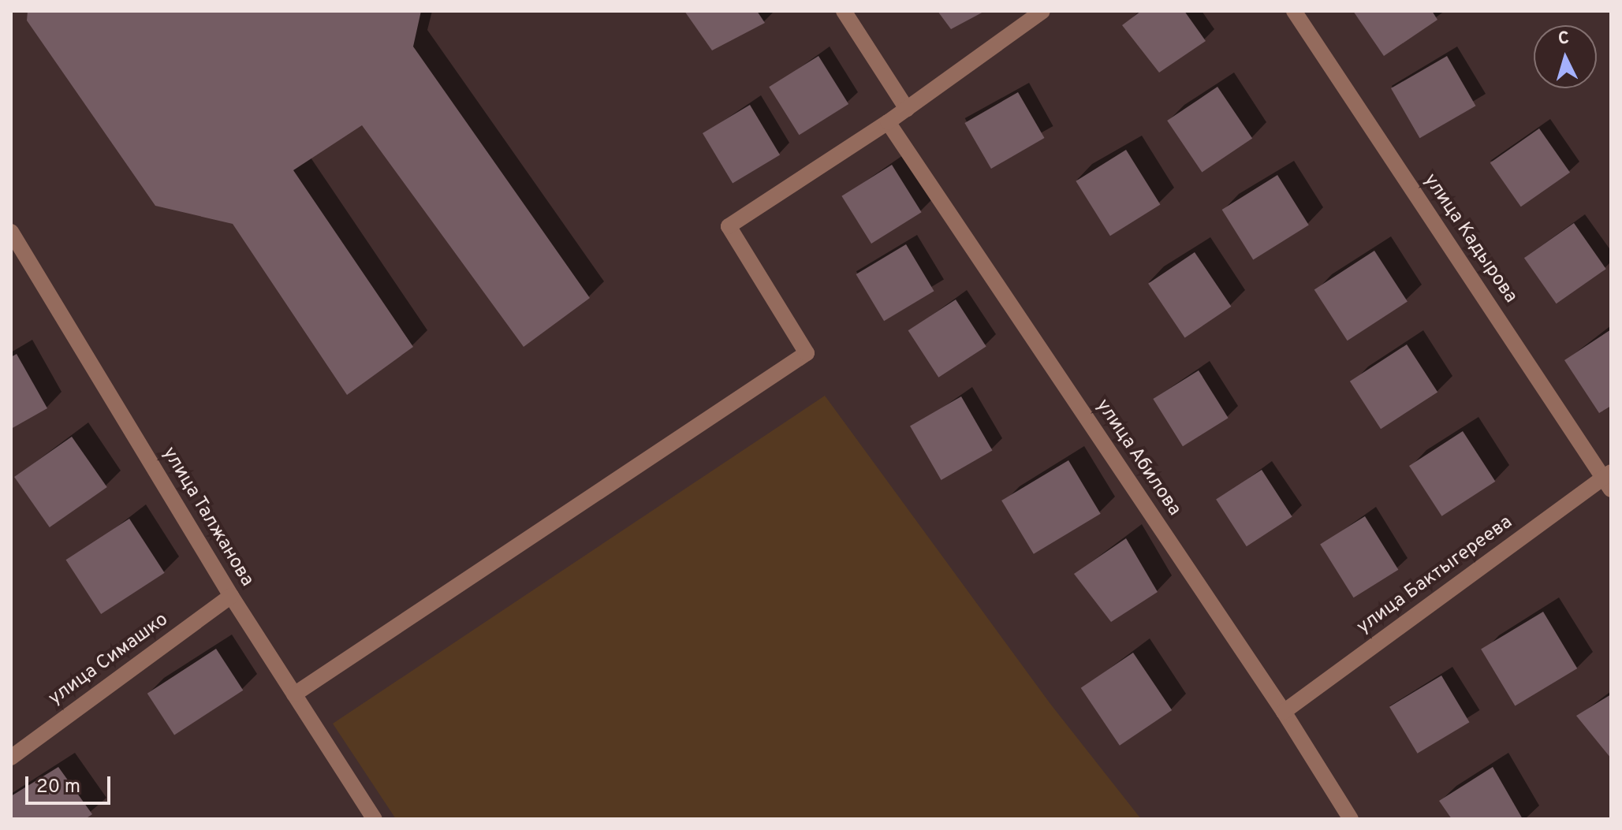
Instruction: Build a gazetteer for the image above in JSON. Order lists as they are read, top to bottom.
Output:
{
  "streets": {
    "street": [
      "улица Кадырова",
      "улица Абилова",
      "улица Талжанова",
      "улица Бактыгереева",
      "улица Симашко"
    ]
  },
  "crossings": [
    ["улица Кадырова", "улица Бактыгереева"],
    ["улица Абилова", "улица Бактыгереева"],
    ["улица Талжанова", "улица Симашко"]
  ],
  "scale_bar": "20 m",
  "north": "top"
}
